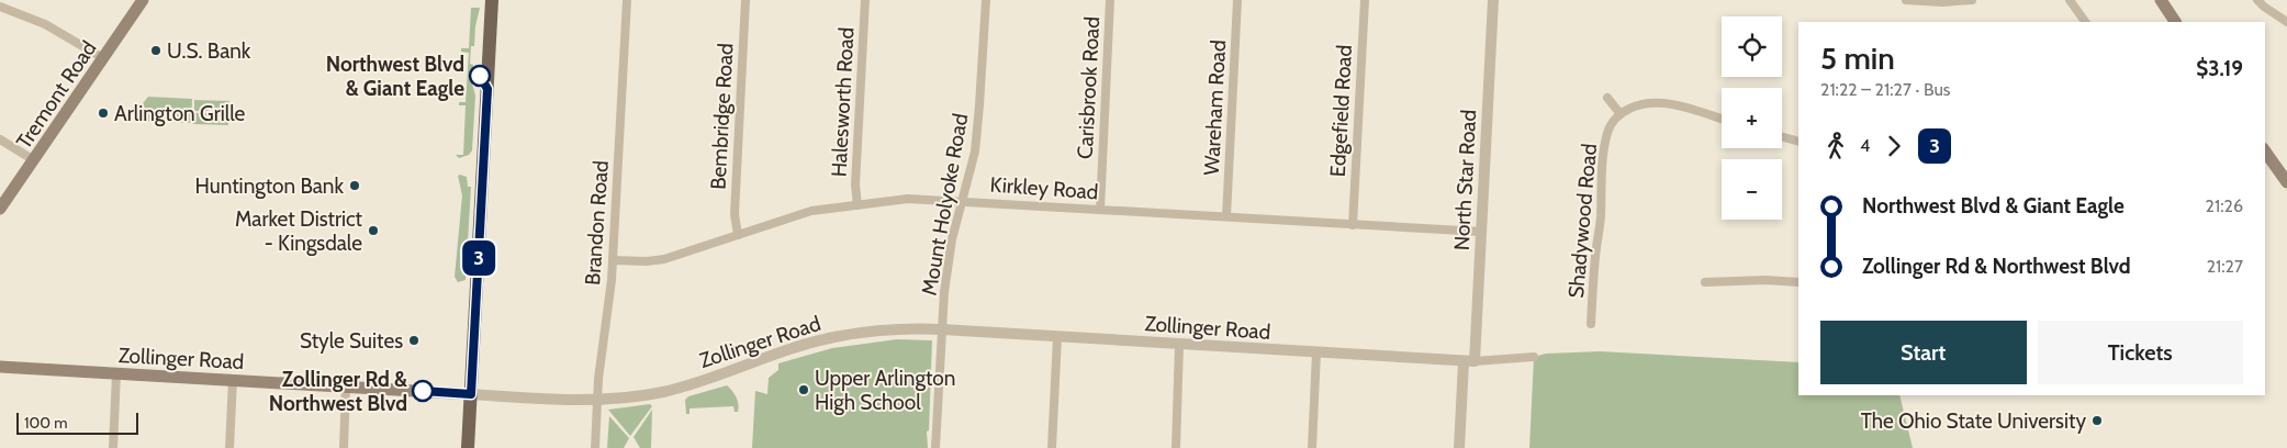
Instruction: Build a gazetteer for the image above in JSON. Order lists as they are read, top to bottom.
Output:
{
  "streets": {
    "main road": ["Tremont Road", "Zollinger Road"],
    "street": [
      "Carisbrook Road",
      "Halesworth Road",
      "Wareham Road",
      "Edgefield Road",
      "Bembridge Road",
      "North Star Road",
      "Kirkley Road",
      "Mount Holyoke Road",
      "Shadywood Road",
      "Brandon Road"
    ]
  },
  "crossings": [
    ["Carisbrook Road", "Kirkley Road"],
    ["Halesworth Road", "Kirkley Road"],
    ["Wareham Road", "Kirkley Road"],
    ["Edgefield Road", "Kirkley Road"],
    ["Bembridge Road", "Kirkley Road"],
    ["North Star Road", "Kirkley Road"],
    ["North Star Road", "Zollinger Road"],
    ["Kirkley Road", "Mount Holyoke Road"],
    ["Kirkley Road", "Brandon Road"],
    ["Mount Holyoke Road", "Zollinger Road"],
    ["Brandon Road", "Zollinger Road"]
  ],
  "places": [
    "U.S. Bank",
    "Northwest Blvd & Giant Eagle",
    "Arlington Grille",
    "Huntington Bank",
    "Market District - Kingsdale",
    "Style Suites",
    "Upper Arlington High School",
    "Zollinger Rd & Northwest Blvd",
    "The Ohio State University"
  ],
  "lines": ["bus line 3"],
  "scale_bar": "100 m",
  "page": {
    "on_map": "3",
    "map_buttons": ["+", "−"],
    "heading": ["5 min", "21:22 – 21:27 · Bus", "$3.19"],
    "legs": ["4", "3"],
    "list": [
      {
        "name": "Northwest Blvd & Giant Eagle",
        "value": "21:26"
      },
      {
        "name": "Zollinger Rd & Northwest Blvd",
        "value": "21:27"
      }
    ],
    "buttons": ["Start", "Tickets"],
    "scale": "100 m"
  }
}
